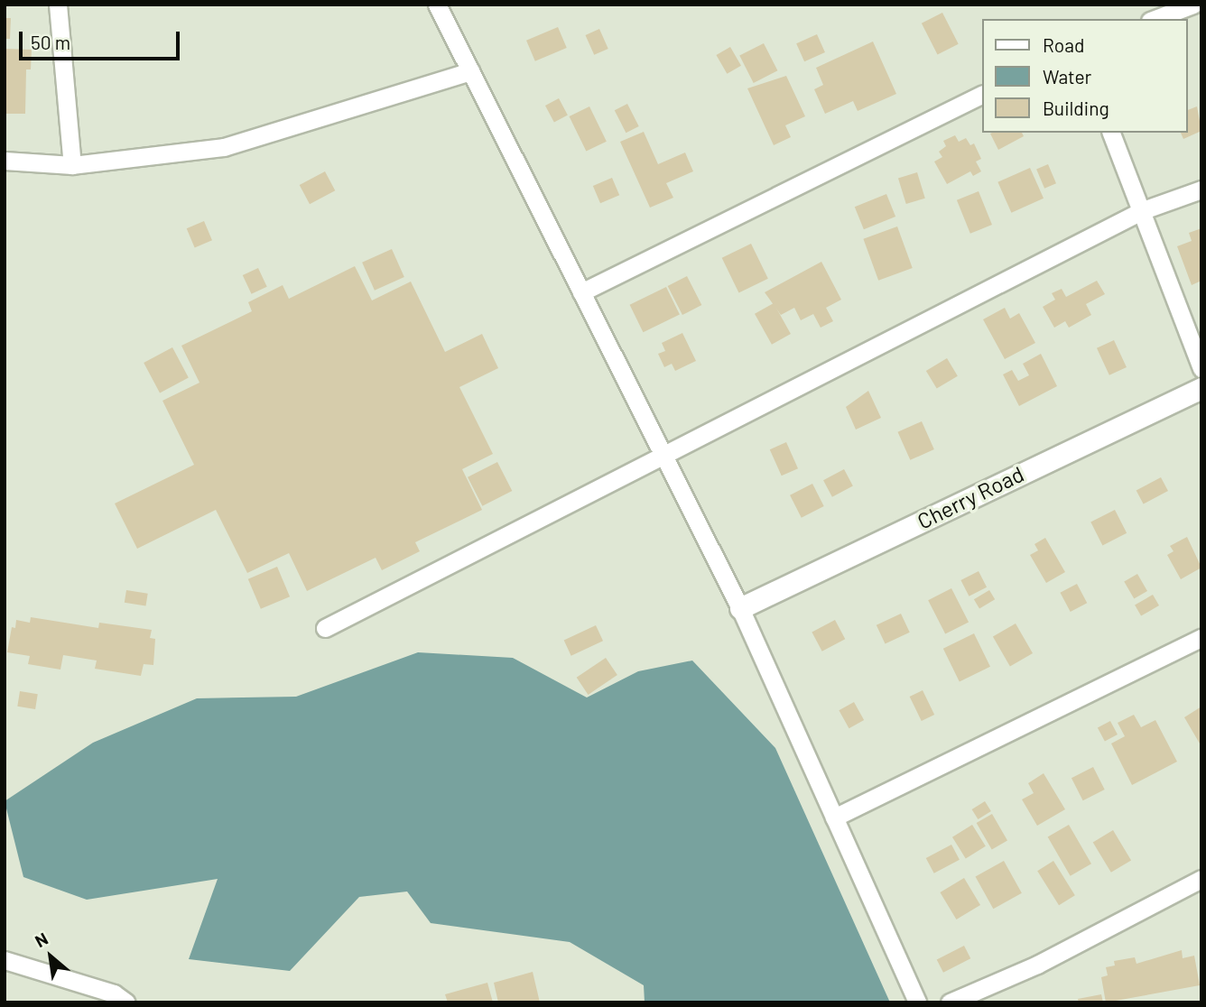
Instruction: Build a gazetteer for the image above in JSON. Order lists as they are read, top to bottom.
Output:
{
  "streets": {
    "street": ["Cherry Road"]
  },
  "legend": ["Road", "Water", "Building"],
  "scale_bar": "50 m",
  "north": "top left"
}
